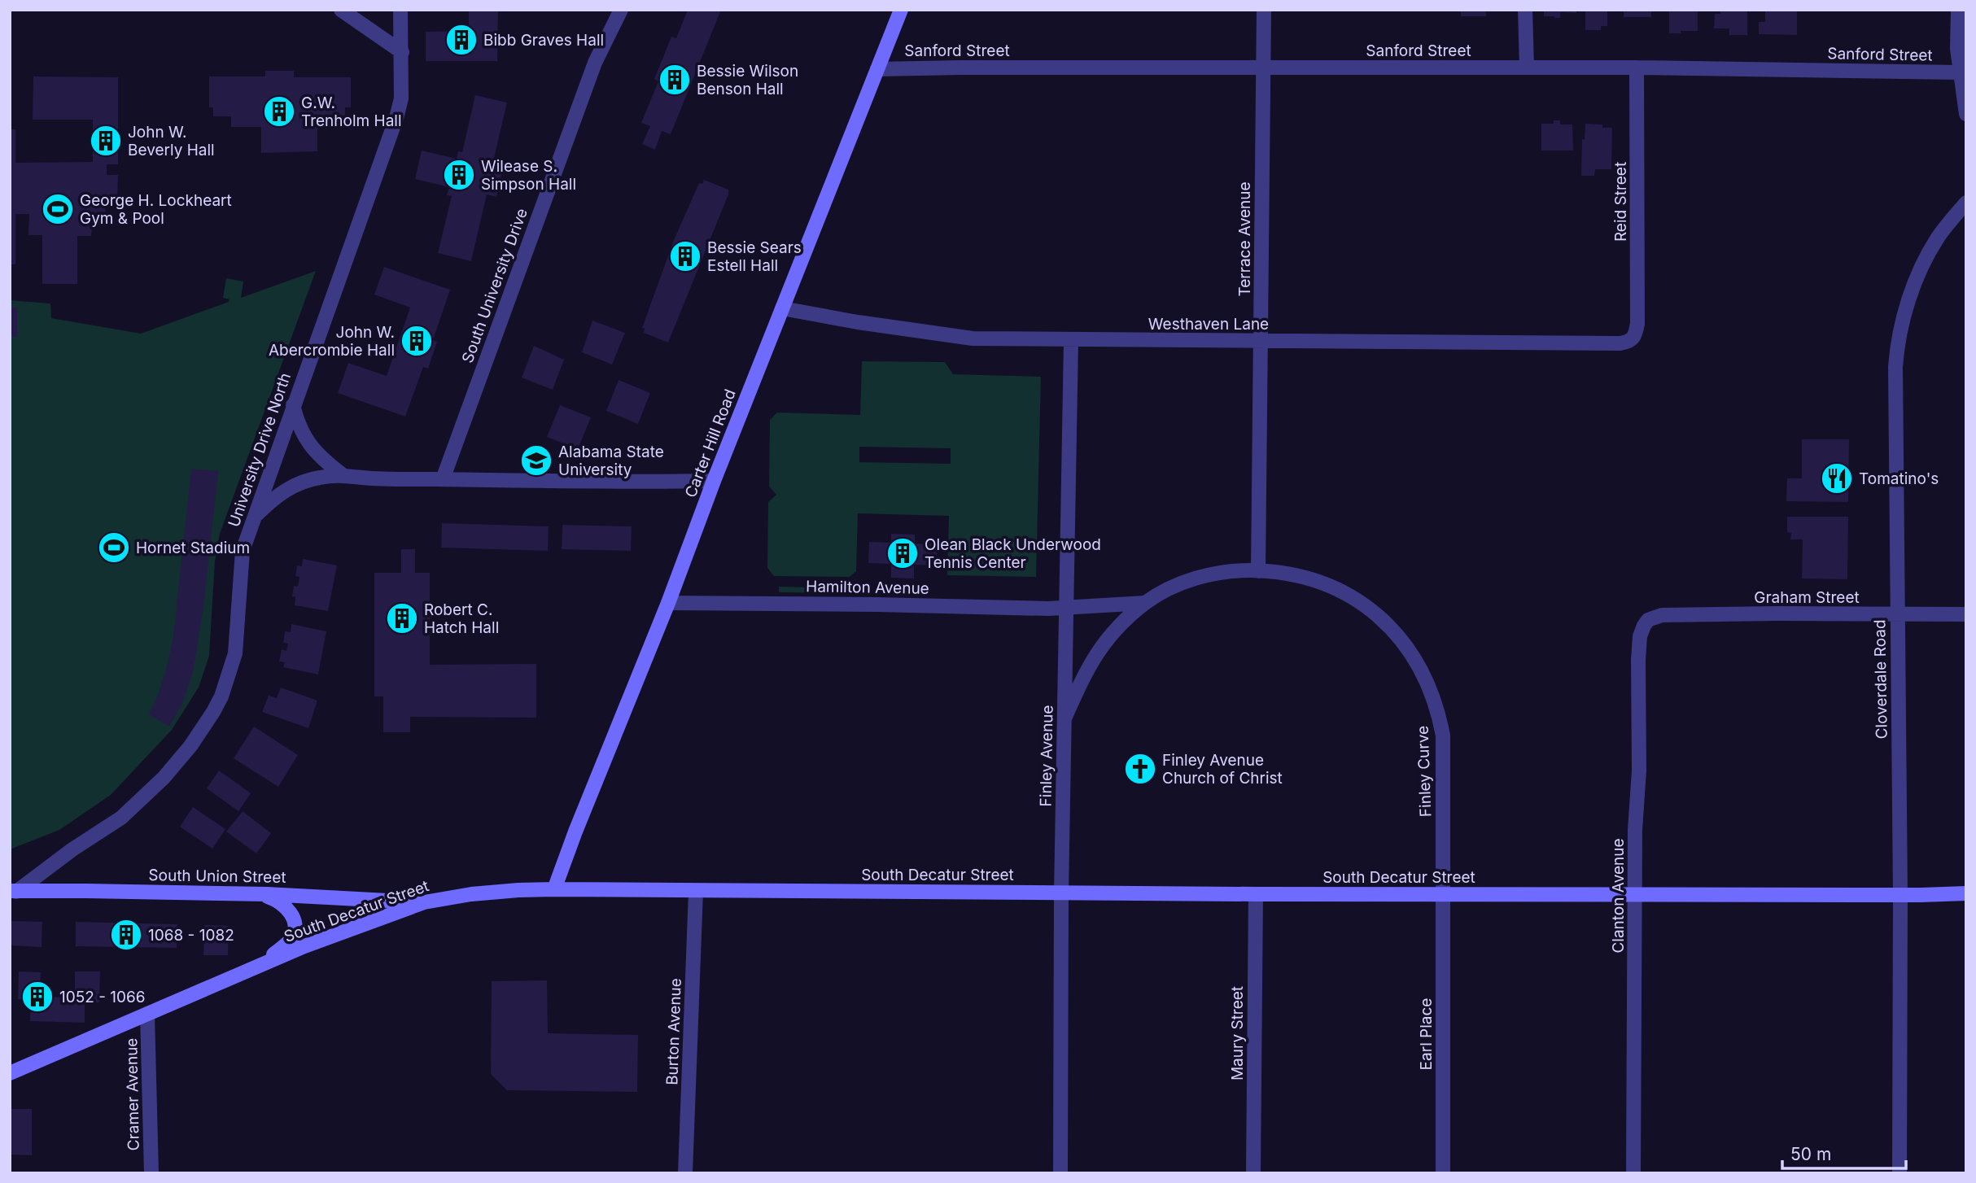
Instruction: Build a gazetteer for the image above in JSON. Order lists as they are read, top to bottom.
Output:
{
  "streets": {
    "main road": ["Carter Hill Road", "South Decatur Street", "South Union Street"],
    "street": [
      "Sanford Street",
      "Reid Street",
      "Terrace Avenue",
      "South University Drive",
      "Westhaven Lane",
      "University Drive North",
      "Hamilton Avenue",
      "Graham Street",
      "Cloverdale Road",
      "Finley Avenue",
      "Finley Curve",
      "Clanton Avenue",
      "Burton Avenue",
      "Maury Street",
      "Earl Place",
      "Cramer Avenue"
    ]
  },
  "crossings": [
    ["Sanford Street", "Reid Street"],
    ["Sanford Street", "Terrace Avenue"],
    ["Sanford Street", "Carter Hill Road"],
    ["Reid Street", "Westhaven Lane"],
    ["Terrace Avenue", "Westhaven Lane"],
    ["Terrace Avenue", "Finley Curve"],
    ["Westhaven Lane", "Carter Hill Road"],
    ["Westhaven Lane", "Finley Avenue"],
    ["Carter Hill Road", "Hamilton Avenue"],
    ["Carter Hill Road", "South Decatur Street"],
    ["University Drive North", "South Union Street"],
    ["Hamilton Avenue", "Finley Avenue"],
    ["Hamilton Avenue", "Finley Curve"],
    ["Graham Street", "Cloverdale Road"],
    ["Graham Street", "Clanton Avenue"],
    ["Cloverdale Road", "South Decatur Street"],
    ["Finley Avenue", "Finley Curve"],
    ["Finley Avenue", "South Decatur Street"],
    ["Finley Curve", "South Decatur Street"],
    ["Finley Curve", "Earl Place"],
    ["South Decatur Street", "South Union Street"],
    ["South Decatur Street", "Clanton Avenue"],
    ["South Decatur Street", "Burton Avenue"],
    ["South Decatur Street", "Maury Street"],
    ["South Decatur Street", "Earl Place"],
    ["South Decatur Street", "Cramer Avenue"]
  ],
  "places": {
    "building": [
      "Bibb Graves Hall",
      "Bessie Wilson Benson Hall",
      "G.W. Trenholm Hall",
      "John W. Beverly Hall",
      "Wilease S. Simpson Hall",
      "Bessie Sears Estell Hall",
      "John W. Abercrombie Hall",
      "Olean Black Underwood Tennis Center",
      "Robert C. Hatch Hall",
      "1068 - 1082",
      "1052 - 1066"
    ],
    "sports": ["George H. Lockheart Gym & Pool", "Hornet Stadium"],
    "school or university": ["Alabama State University"],
    "restaurant": ["Tomatino's"],
    "church": ["Finley Avenue Church of Christ"]
  },
  "scale_bar": "50 m"
}
